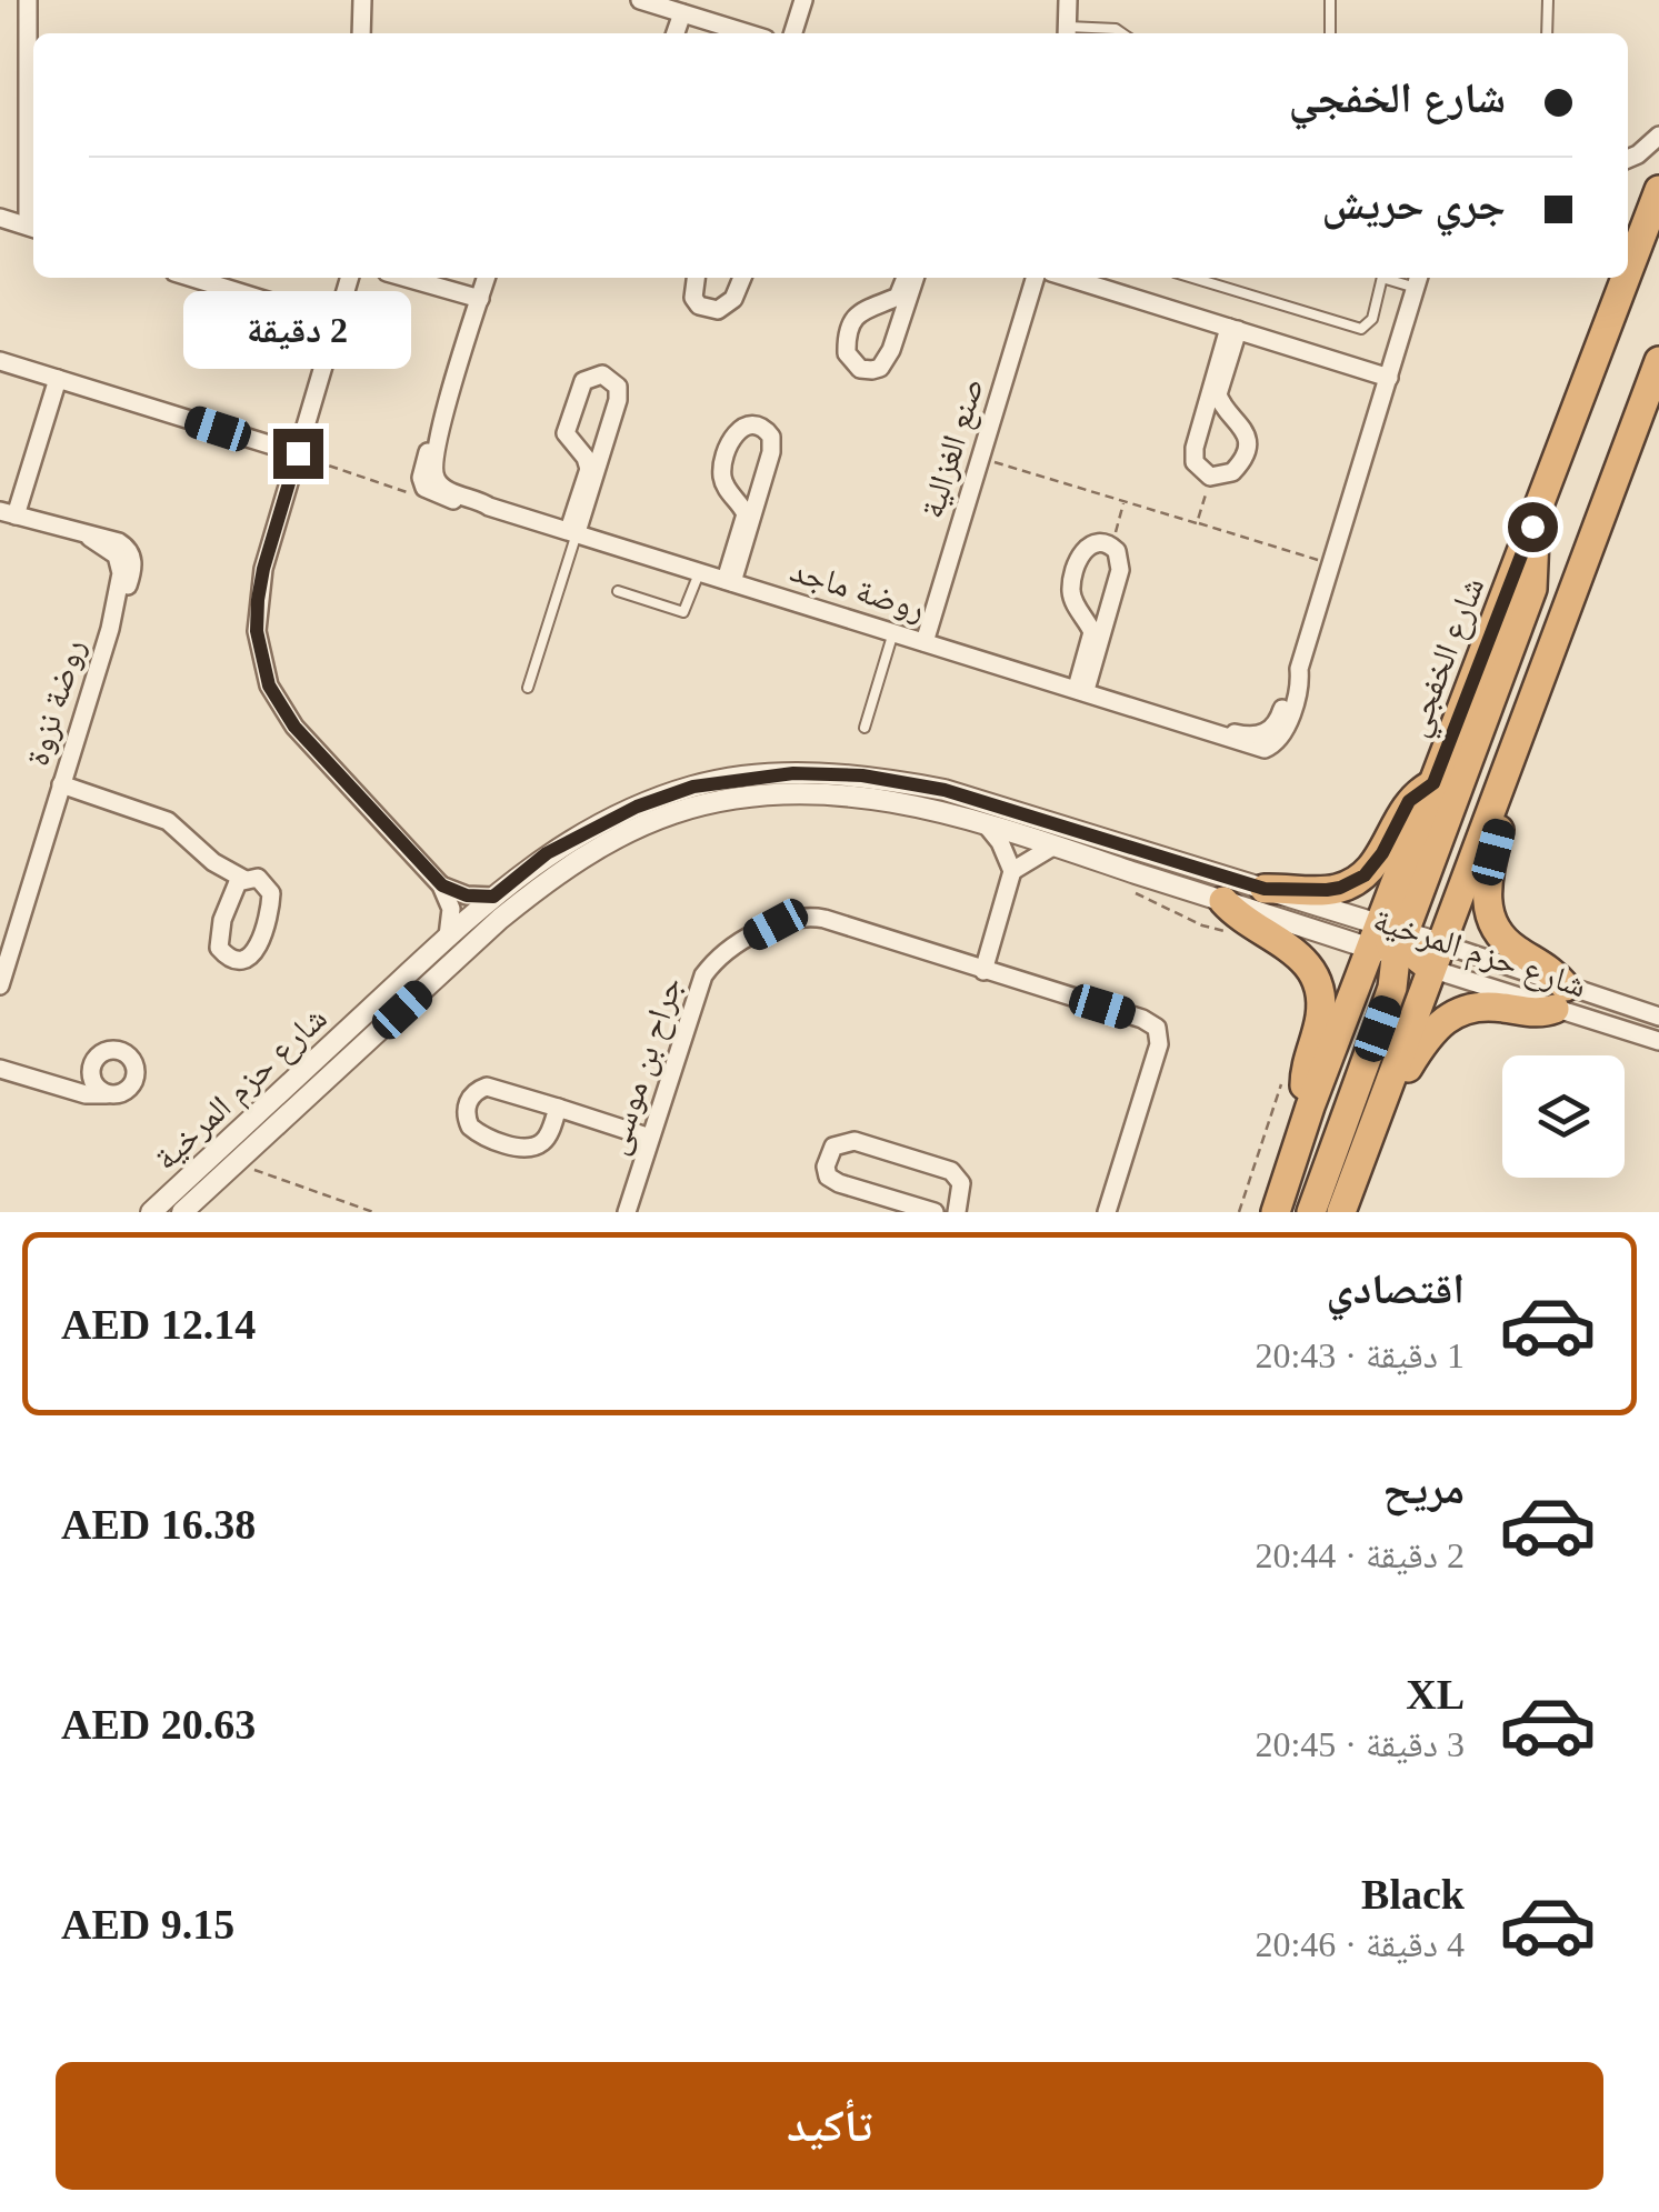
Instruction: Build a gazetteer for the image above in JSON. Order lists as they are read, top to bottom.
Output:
{
  "streets": {
    "highway": ["شارع الخفجي"],
    "street": [
      "صنع الغزالية",
      "روضة ماجد",
      "روضة نزوة",
      "شارع حزم المرخية",
      "جراح بن موسى"
    ]
  },
  "crossings": [
    ["صنع الغزالية", "روضة ماجد"],
    ["شارع الخفجي", "شارع حزم المرخية"]
  ],
  "page": {
    "banner": ["شارع الخفجي", "جري حريش"],
    "bubble": "2 دقيقة",
    "list": [
      {
        "name": "اقتصادي",
        "note": "1 دقيقة · 20:43",
        "value": "AED 12.14"
      },
      {
        "name": "مريح",
        "note": "2 دقيقة · 20:44",
        "value": "AED 16.38"
      },
      {
        "name": "XL",
        "note": "3 دقيقة · 20:45",
        "value": "AED 20.63"
      },
      {
        "name": "Black",
        "note": "4 دقيقة · 20:46",
        "value": "AED 9.15"
      }
    ],
    "buttons": "تأكيد"
  }
}
